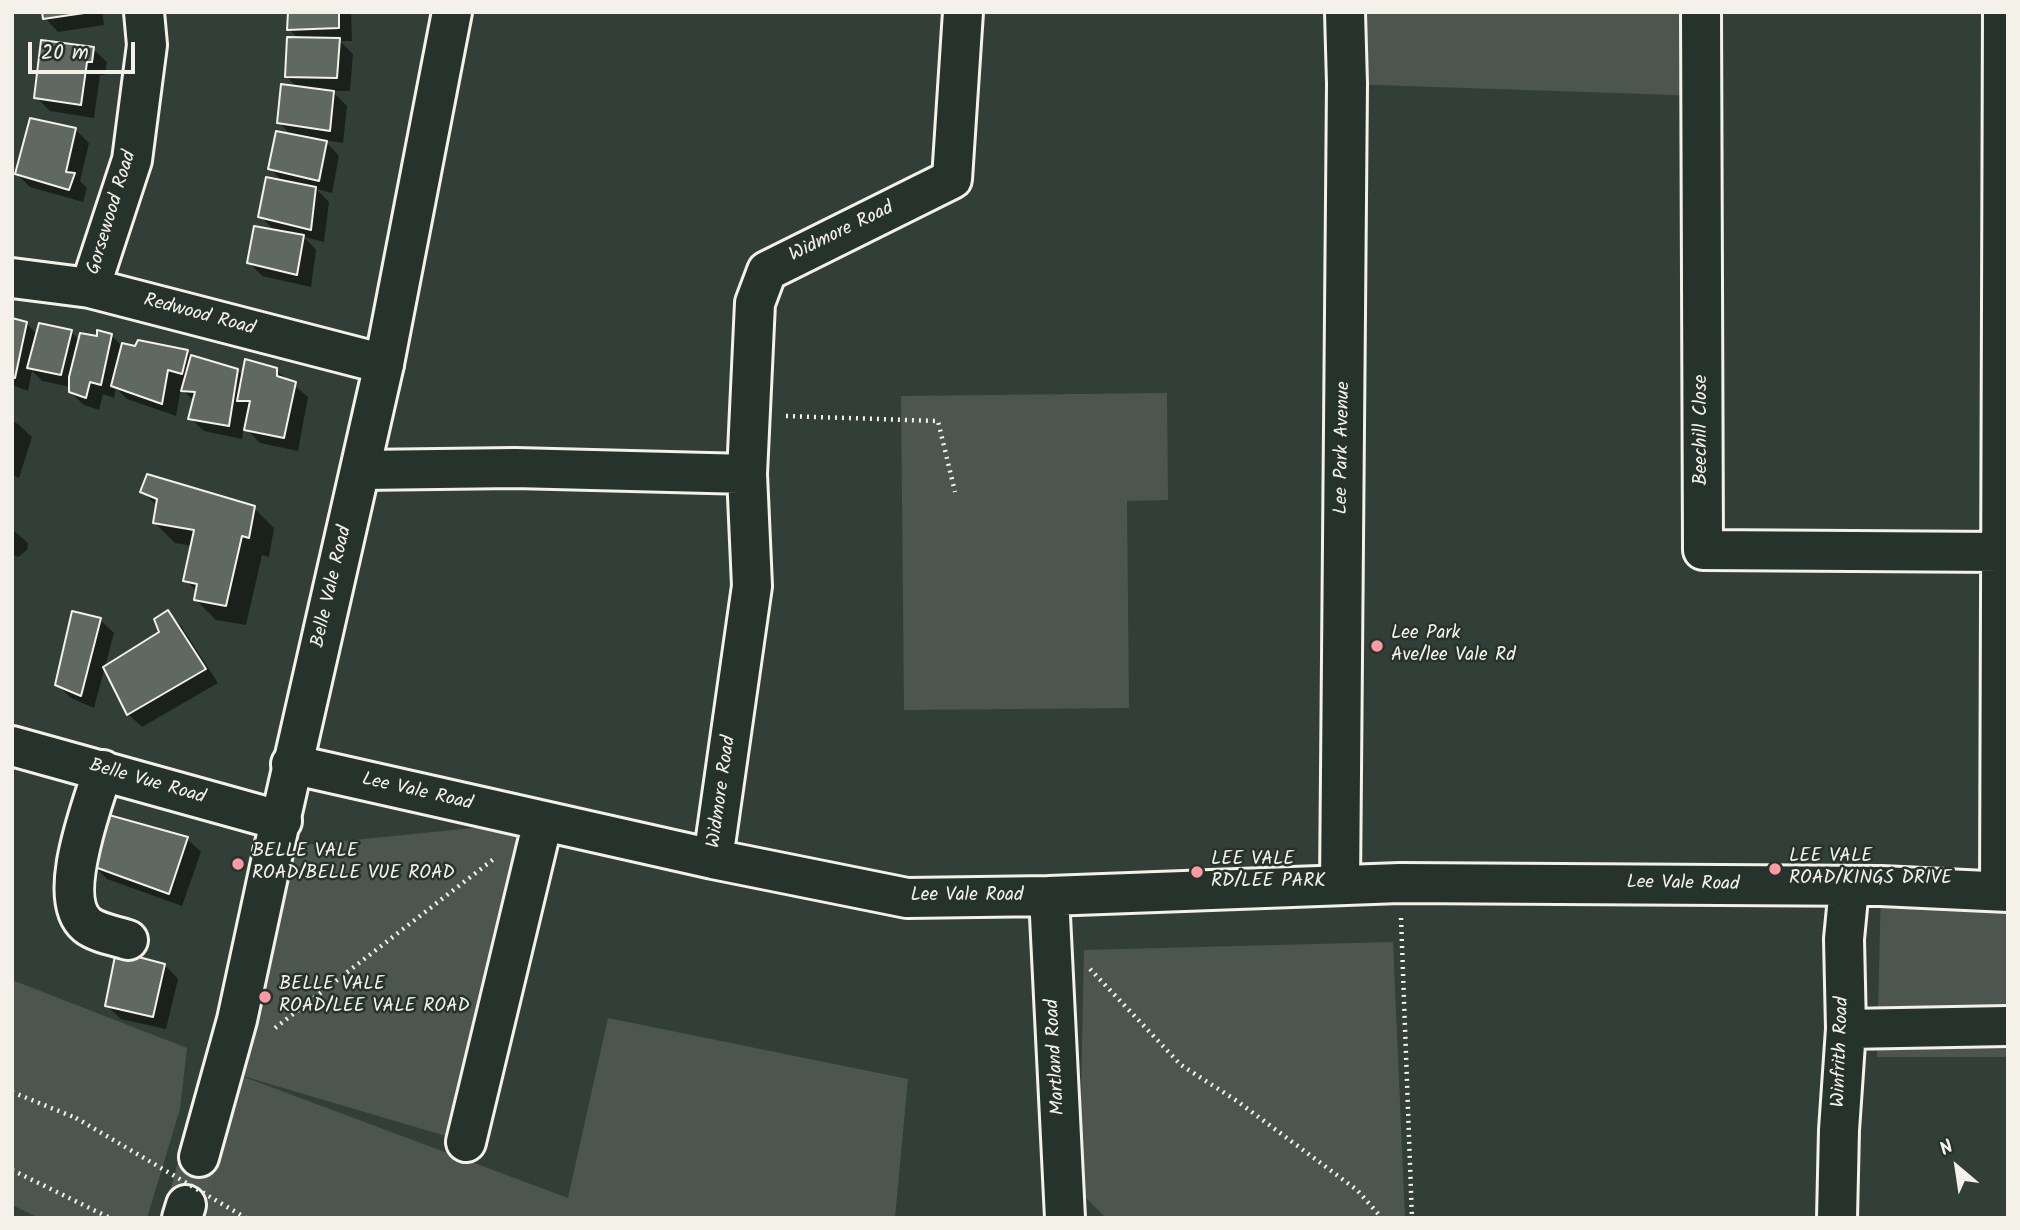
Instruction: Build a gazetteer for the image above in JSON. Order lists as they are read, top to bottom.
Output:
{
  "streets": {
    "street": [
      "Gorsewood Road",
      "Widmore Road",
      "Redwood Road",
      "Beechill Close",
      "Lee Park Avenue",
      "Belle Vale Road",
      "Belle Vue Road",
      "Lee Vale Road",
      "Winfrith Road",
      "Martland Road"
    ]
  },
  "crossings": [
    ["Gorsewood Road", "Redwood Road"],
    ["Widmore Road", "Lee Vale Road"],
    ["Redwood Road", "Belle Vale Road"],
    ["Lee Park Avenue", "Lee Vale Road"],
    ["Belle Vale Road", "Belle Vue Road"],
    ["Belle Vale Road", "Lee Vale Road"],
    ["Lee Vale Road", "Winfrith Road"],
    ["Lee Vale Road", "Martland Road"]
  ],
  "places": [
    "Lee Park Ave/lee Vale Rd",
    "BELLE VALE ROAD/BELLE VUE ROAD",
    "LEE VALE ROAD/KINGS DRIVE",
    "LEE VALE RD/LEE PARK",
    "BELLE VALE ROAD/LEE VALE ROAD"
  ],
  "scale_bar": "20 m",
  "north": "top left"
}
